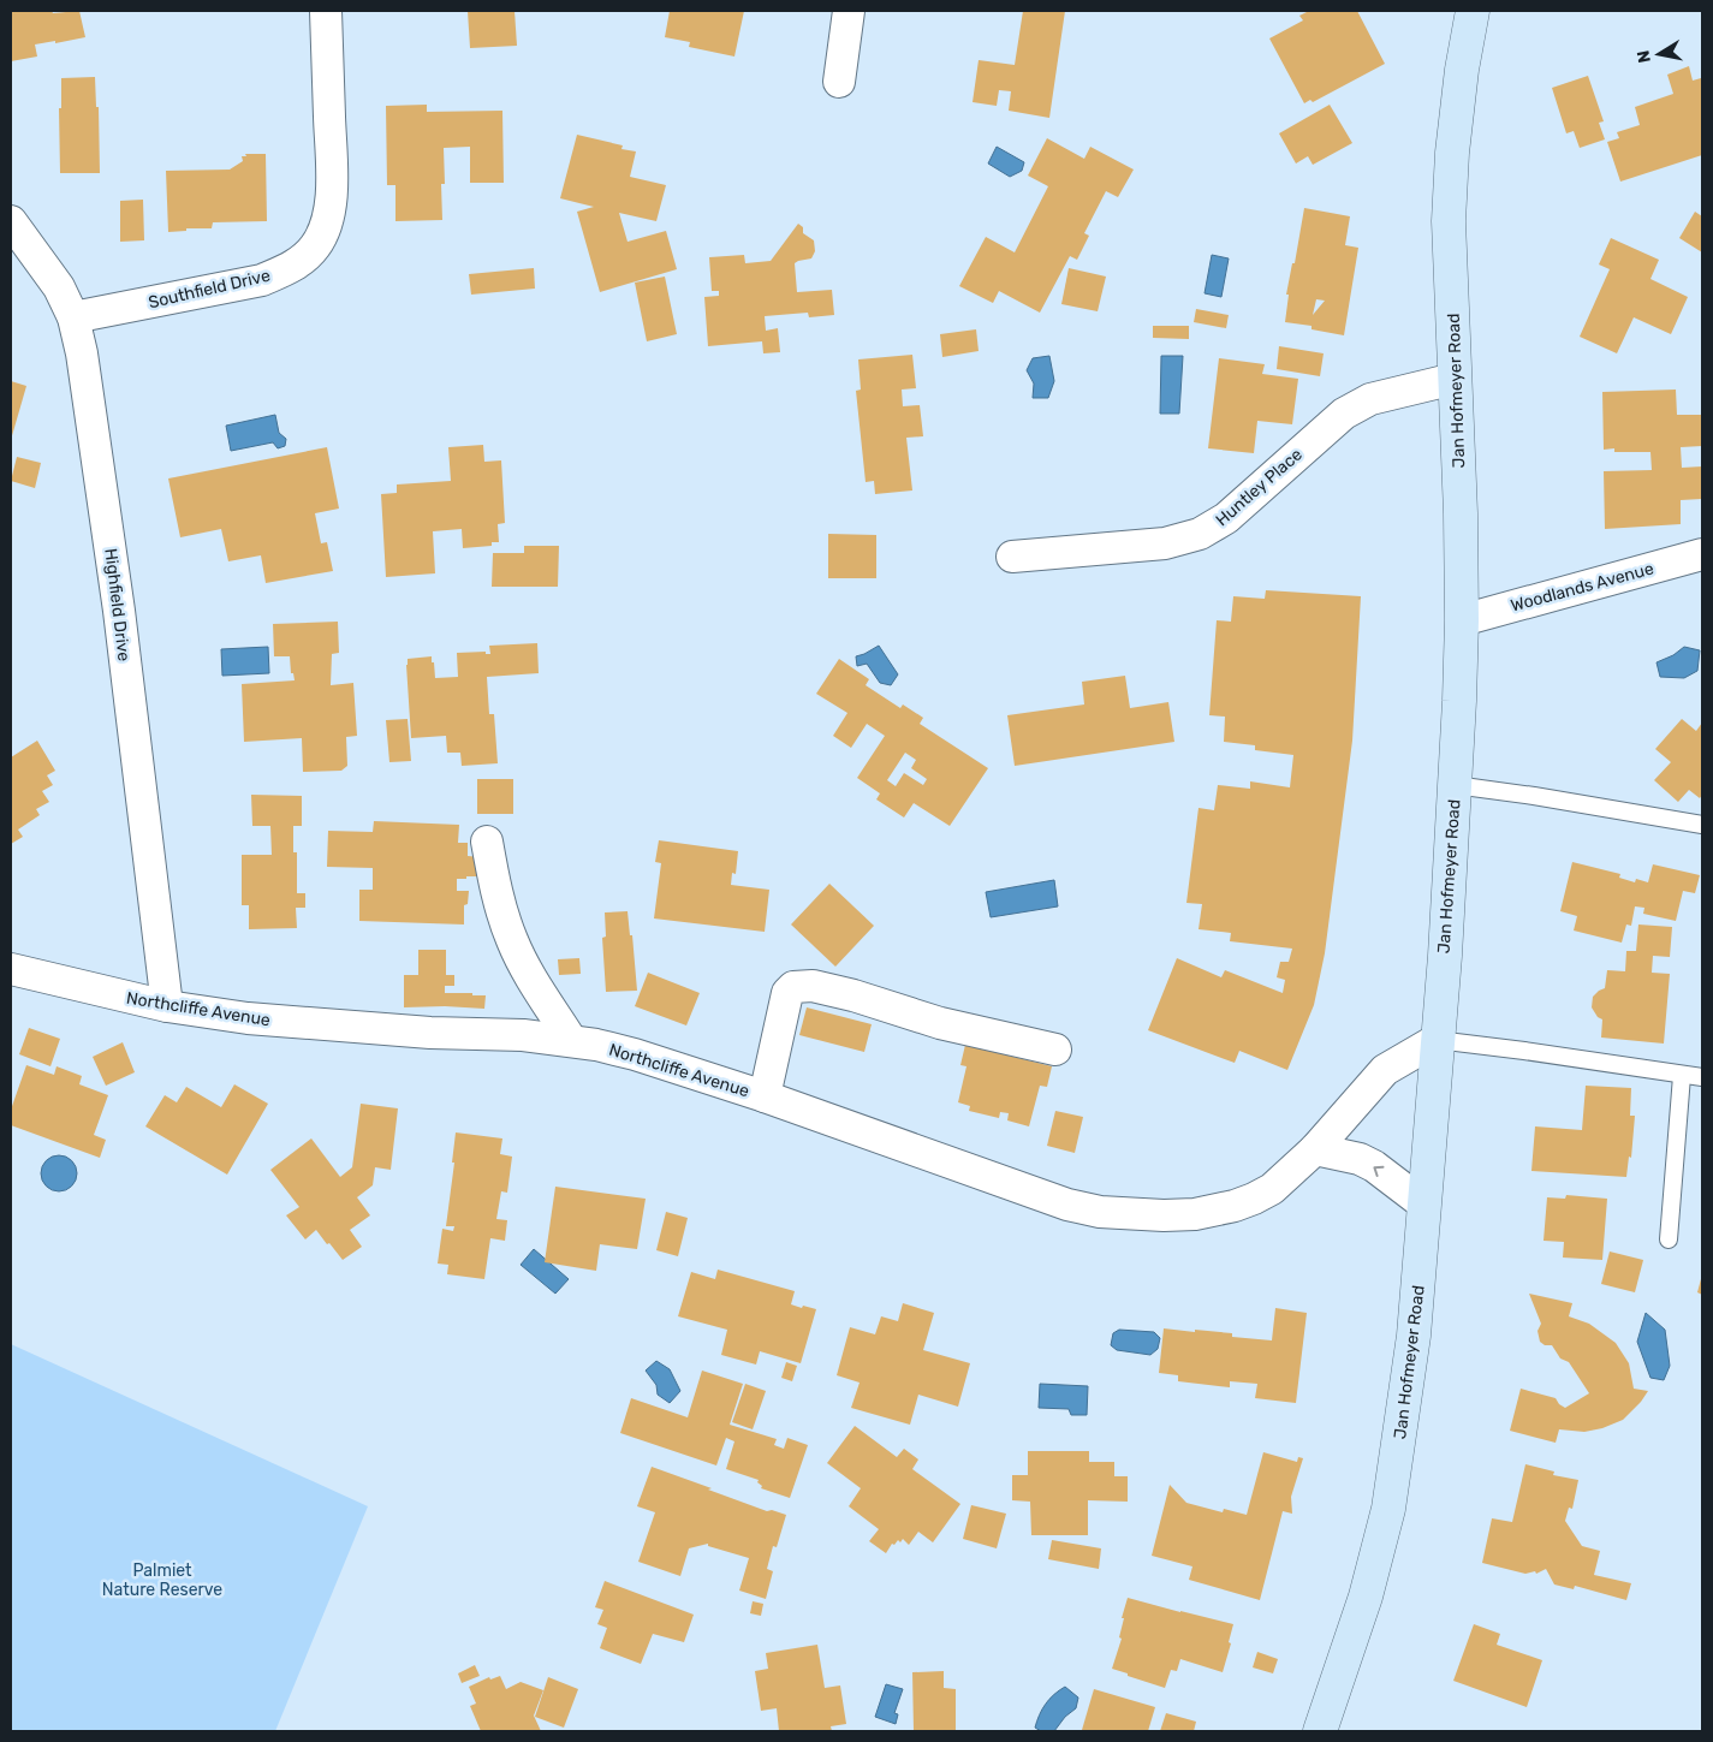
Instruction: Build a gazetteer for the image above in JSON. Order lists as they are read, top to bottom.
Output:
{
  "streets": {
    "street": [
      "Southfield Drive",
      "Jan Hofmeyer Road",
      "Huntley Place",
      "Woodlands Avenue",
      "Highfield Drive",
      "Northcliffe Avenue"
    ]
  },
  "crossings": [
    ["Southfield Drive", "Highfield Drive"],
    ["Jan Hofmeyer Road", "Huntley Place"],
    ["Jan Hofmeyer Road", "Woodlands Avenue"],
    ["Jan Hofmeyer Road", "Northcliffe Avenue"],
    ["Highfield Drive", "Northcliffe Avenue"]
  ],
  "parks": ["Palmiet Nature Reserve"],
  "north": "left"
}
